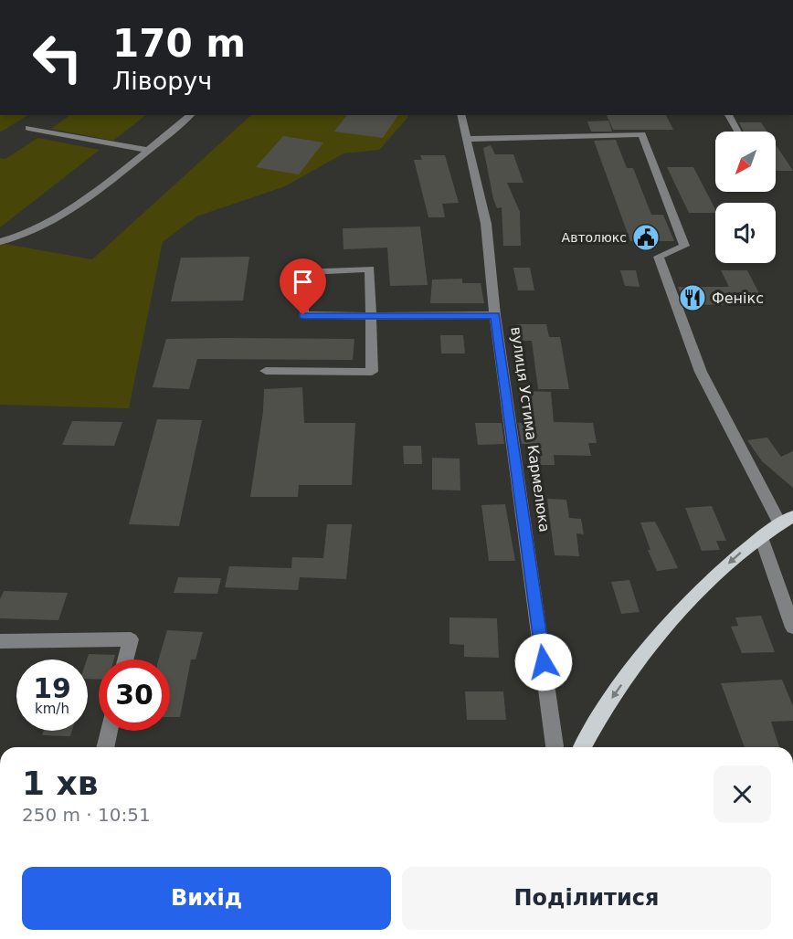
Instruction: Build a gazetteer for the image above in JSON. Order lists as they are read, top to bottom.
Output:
{
  "streets": {
    "street": ["вулиця Устима Кармелюка"]
  },
  "places": {
    "public building": ["Автолюкс"],
    "restaurant": ["Фенікс"]
  },
  "north": "bottom left",
  "page": {
    "turn": ["170 m", "Ліворуч"],
    "speed": "19 km/h",
    "limit": "30",
    "heading": ["1 хв", "250 m · 10:51"],
    "buttons": ["Вихід", "Поділитися"]
  }
}
